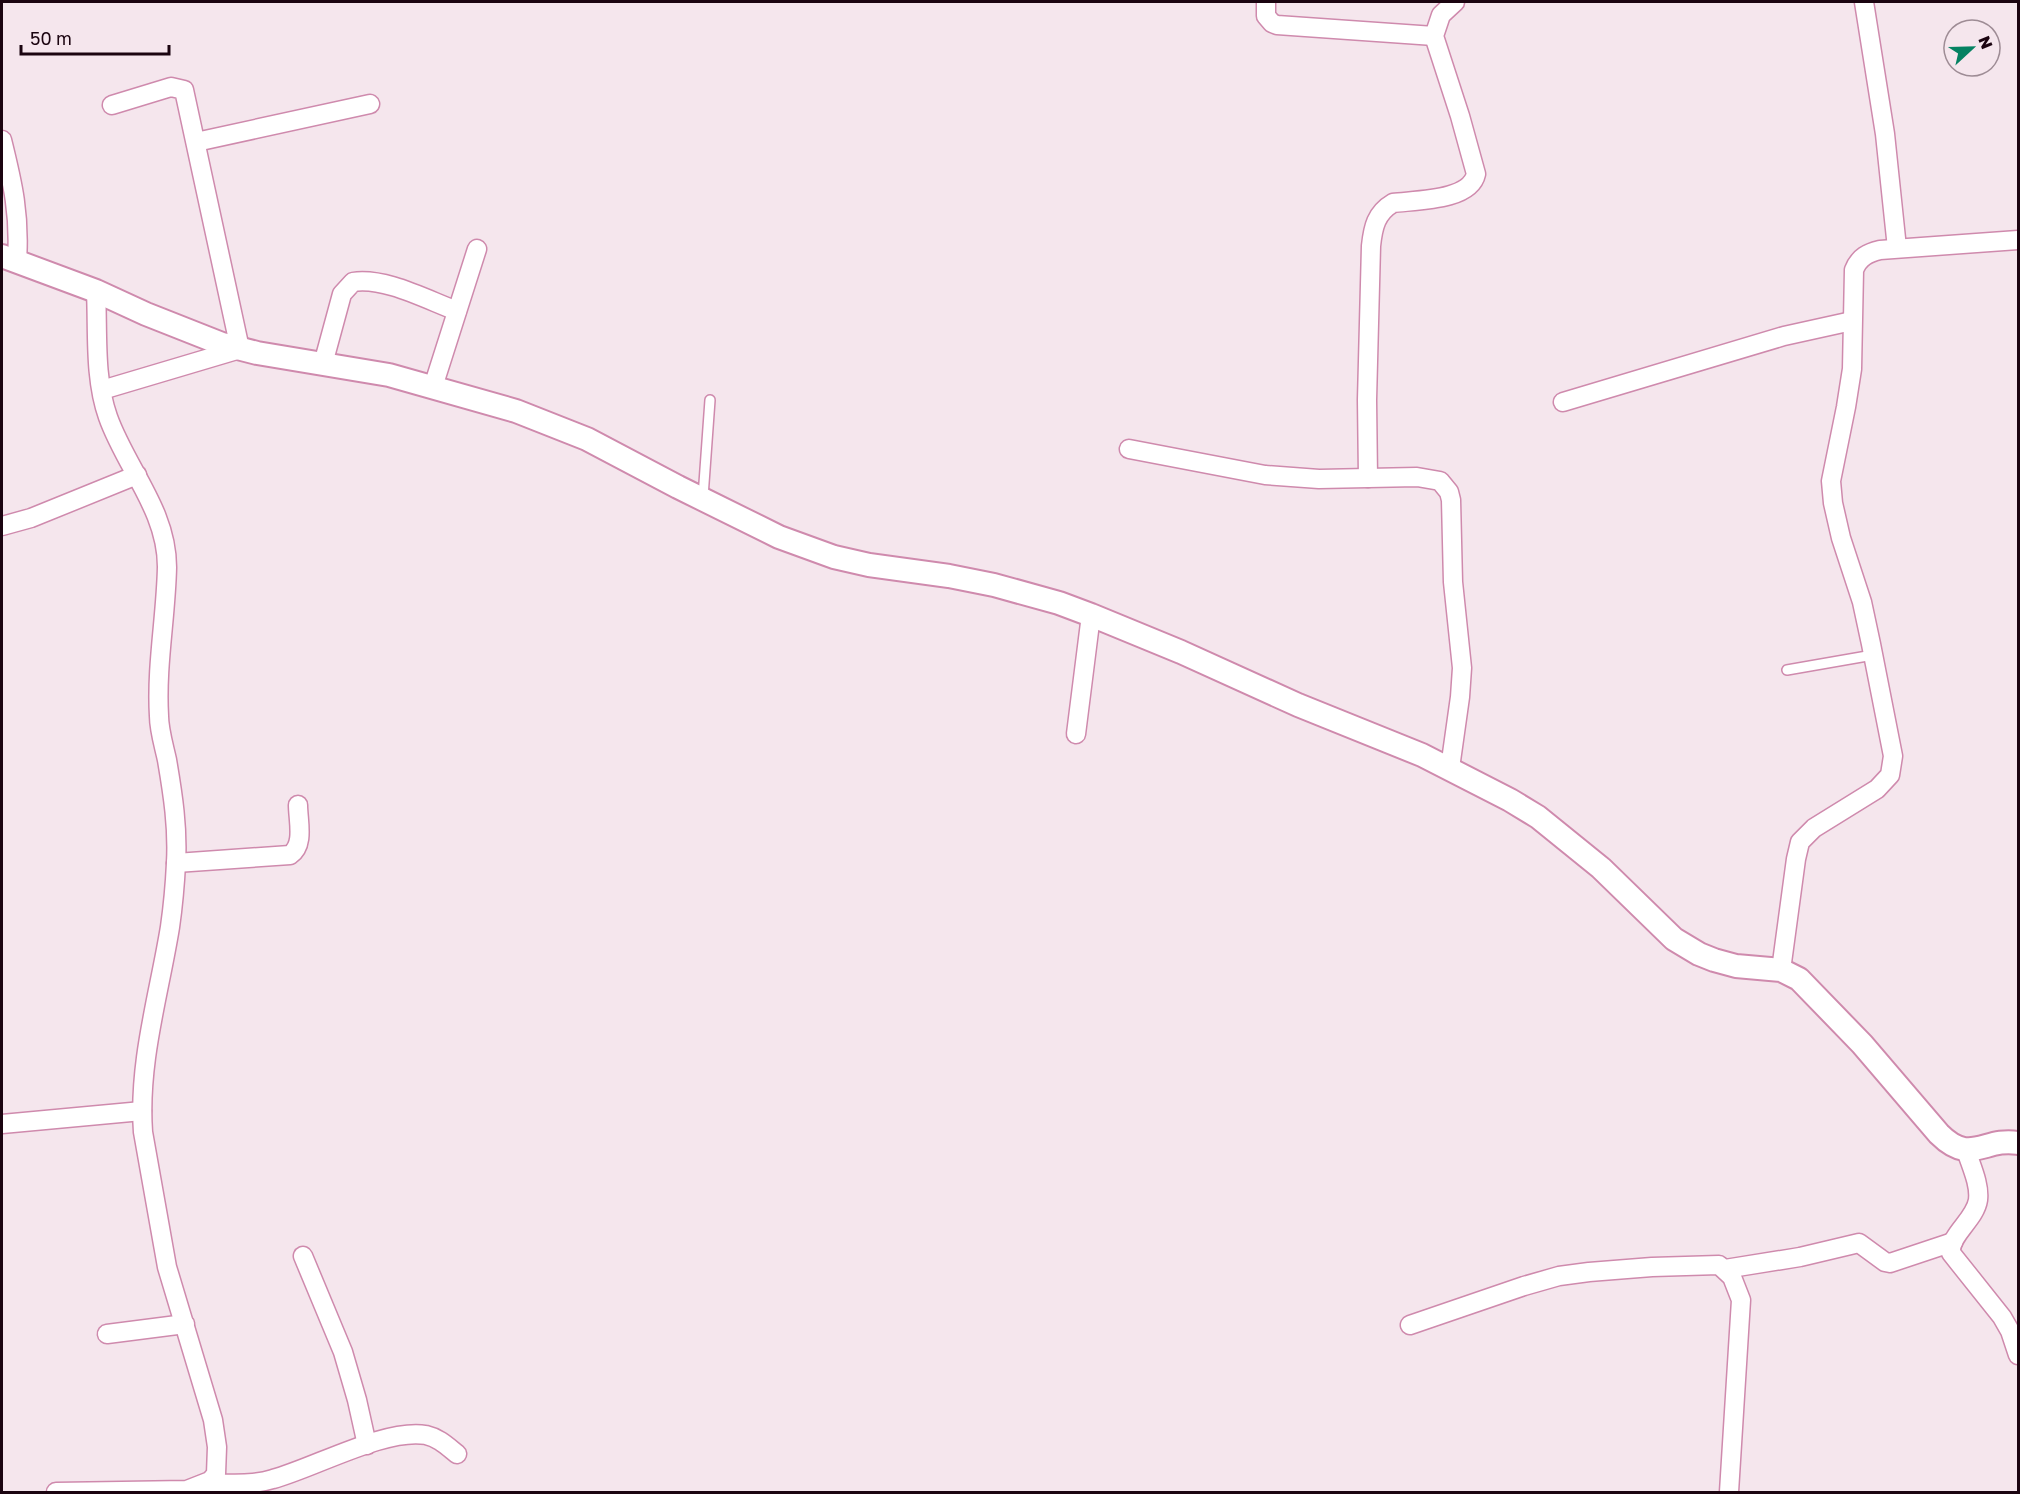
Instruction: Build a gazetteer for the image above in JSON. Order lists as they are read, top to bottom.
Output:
{
  "scale_bar": "50 m",
  "north": "right"
}
